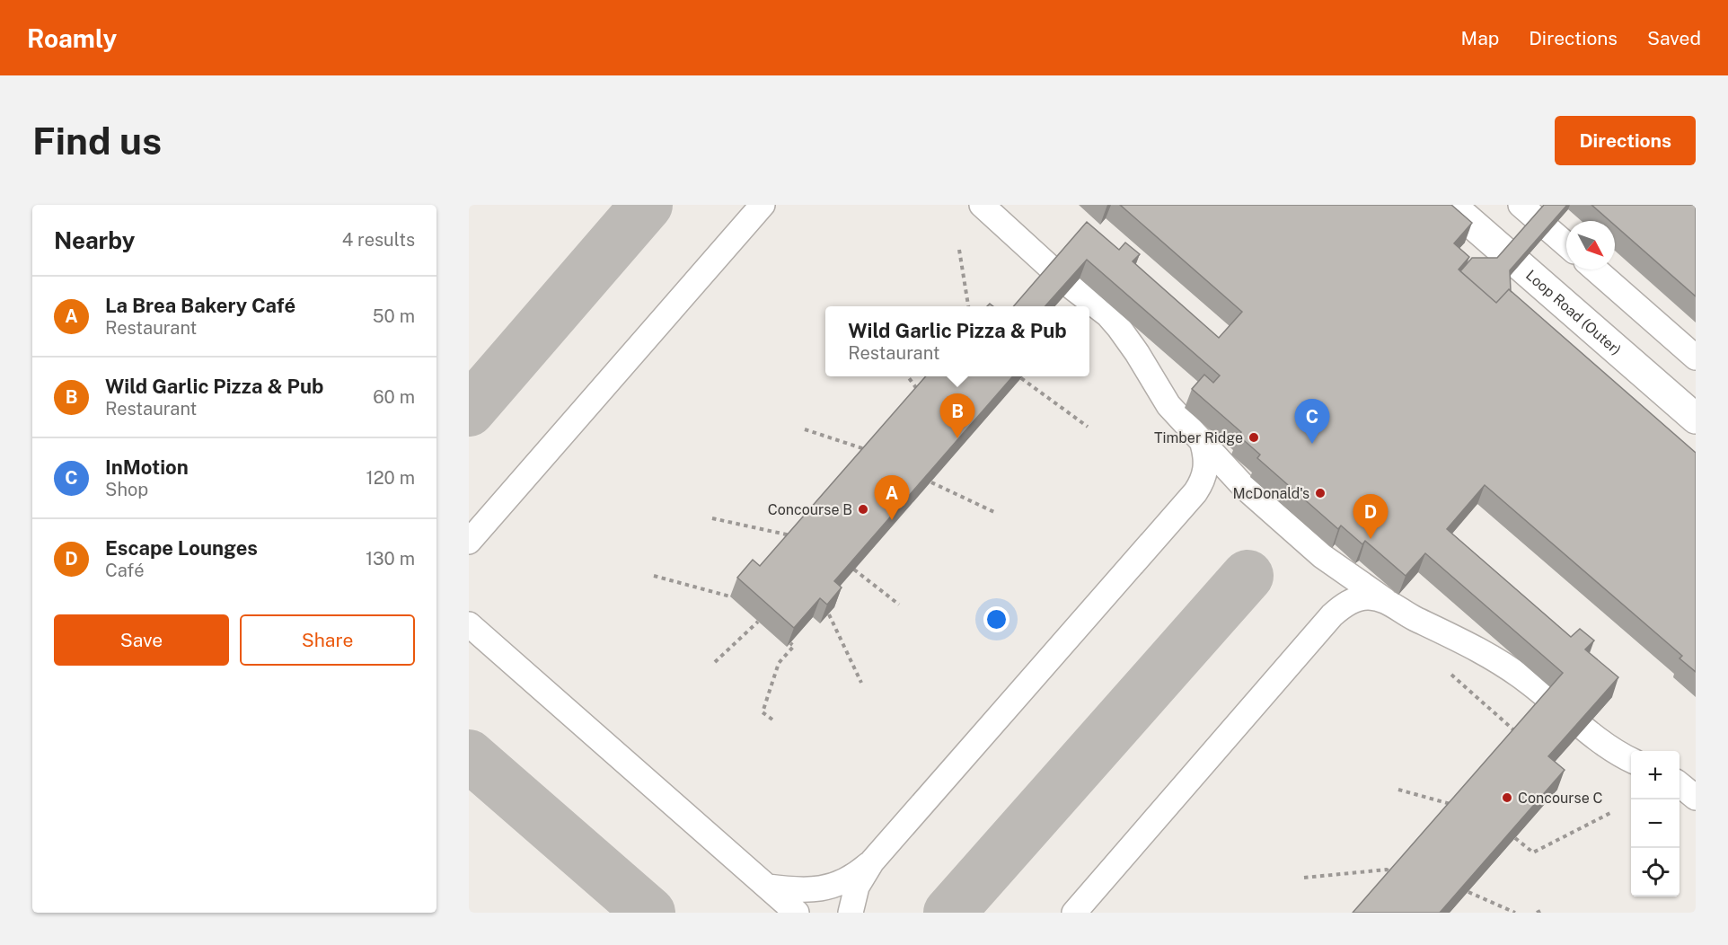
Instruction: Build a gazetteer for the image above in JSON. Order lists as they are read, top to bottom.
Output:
{
  "streets": {
    "main road": ["Loop Road (Outer)"]
  },
  "places": [
    "Timber Ridge",
    "McDonald's",
    "Concourse B",
    "Concourse C"
  ],
  "north": "bottom right",
  "page": {
    "header": "Roamly",
    "nav": ["Map", "Directions", "Saved"],
    "buttons": [
      "Directions",
      ["Save", "Share"]
    ],
    "title": "Find us",
    "heading": ["Nearby", "4 results"],
    "list": [
      {
        "mark": "A",
        "name": "La Brea Bakery Café",
        "note": "Restaurant",
        "value": "50 m"
      },
      {
        "mark": "B",
        "name": "Wild Garlic Pizza & Pub",
        "note": "Restaurant",
        "value": "60 m"
      },
      {
        "mark": "C",
        "name": "InMotion",
        "note": "Shop",
        "value": "120 m"
      },
      {
        "mark": "D",
        "name": "Escape Lounges",
        "note": "Café",
        "value": "130 m"
      }
    ],
    "popup": ["Wild Garlic Pizza & Pub", "Restaurant"],
    "pins": [
      "B",
      "C",
      "A",
      "D"
    ],
    "map_buttons": ["+", "−"]
  }
}
